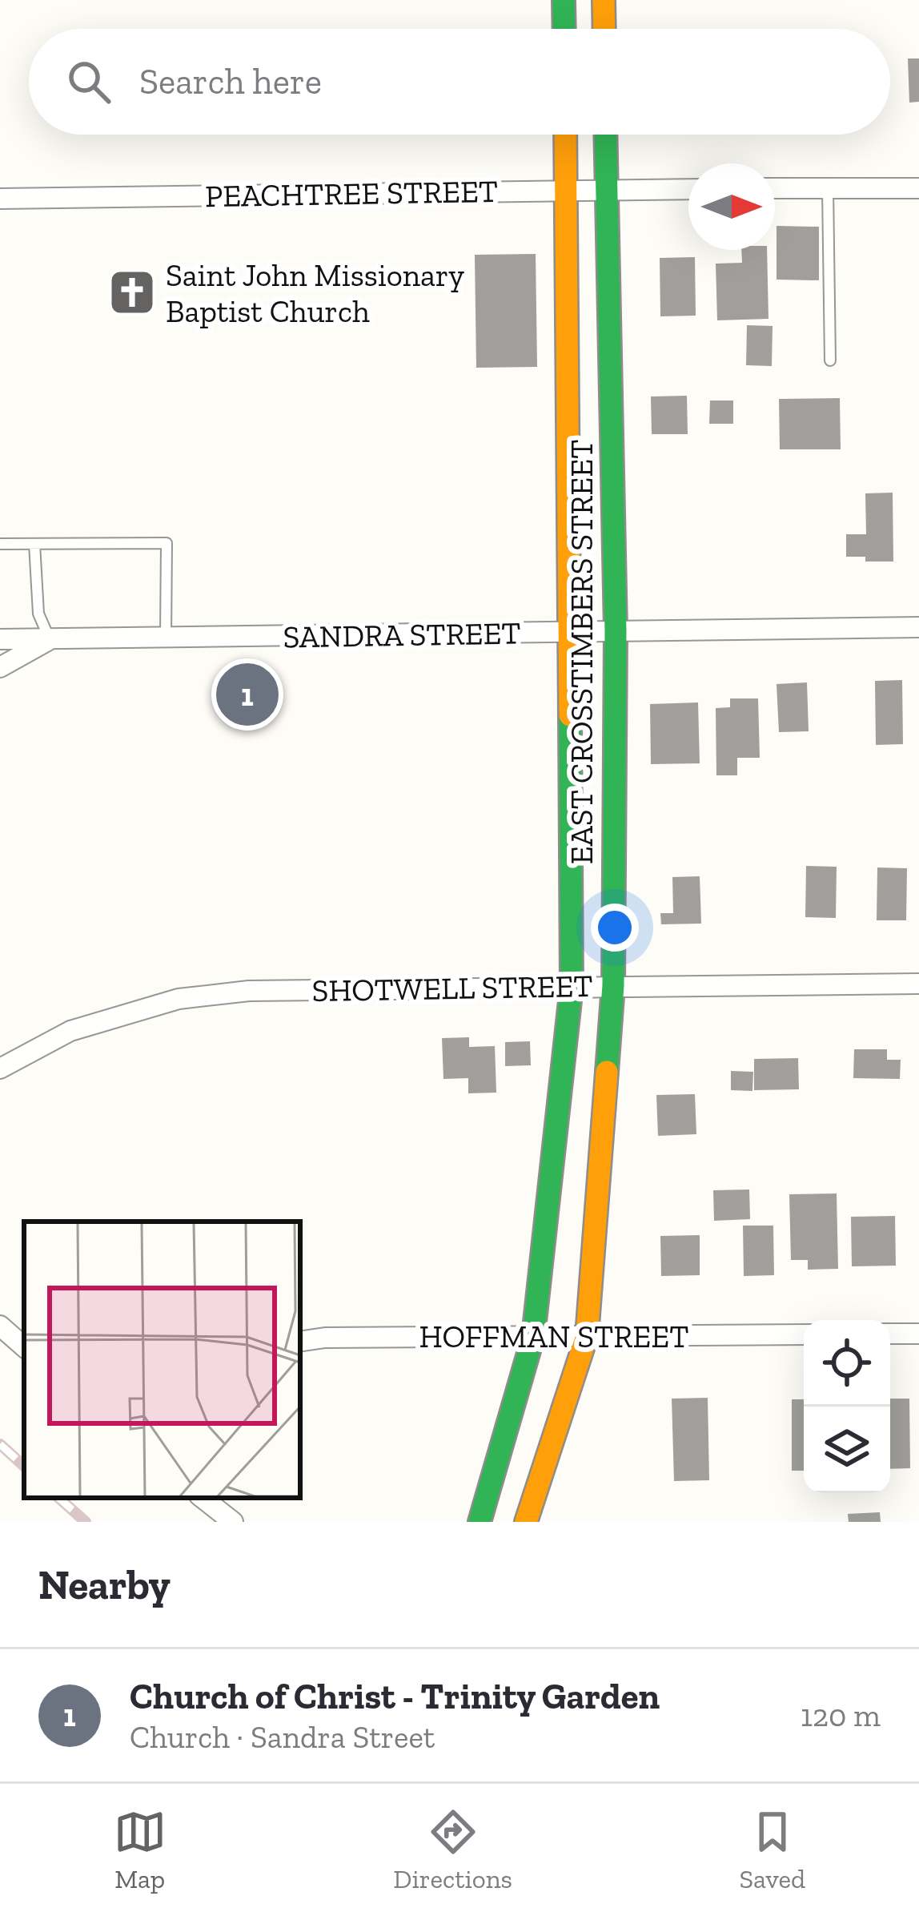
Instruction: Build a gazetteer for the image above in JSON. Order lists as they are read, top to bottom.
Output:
{
  "streets": {
    "main road": ["EAST CROSSTIMBERS STREET"],
    "street": [
      "PEACHTREE STREET",
      "SANDRA STREET",
      "SHOTWELL STREET",
      "HOFFMAN STREET"
    ]
  },
  "crossings": [
    ["PEACHTREE STREET", "EAST CROSSTIMBERS STREET"],
    ["SANDRA STREET", "EAST CROSSTIMBERS STREET"],
    ["EAST CROSSTIMBERS STREET", "SHOTWELL STREET"],
    ["EAST CROSSTIMBERS STREET", "HOFFMAN STREET"]
  ],
  "places": {
    "church": ["Saint John Missionary Baptist Church"]
  },
  "north": "right",
  "page": {
    "search": "Search here",
    "pins": "1",
    "heading": "Nearby",
    "list": [
      {
        "mark": "1",
        "name": "Church of Christ - Trinity Garden",
        "note": "Church · Sandra Street",
        "value": "120 m"
      }
    ],
    "nav": ["Map", "Directions", "Saved"]
  }
}
